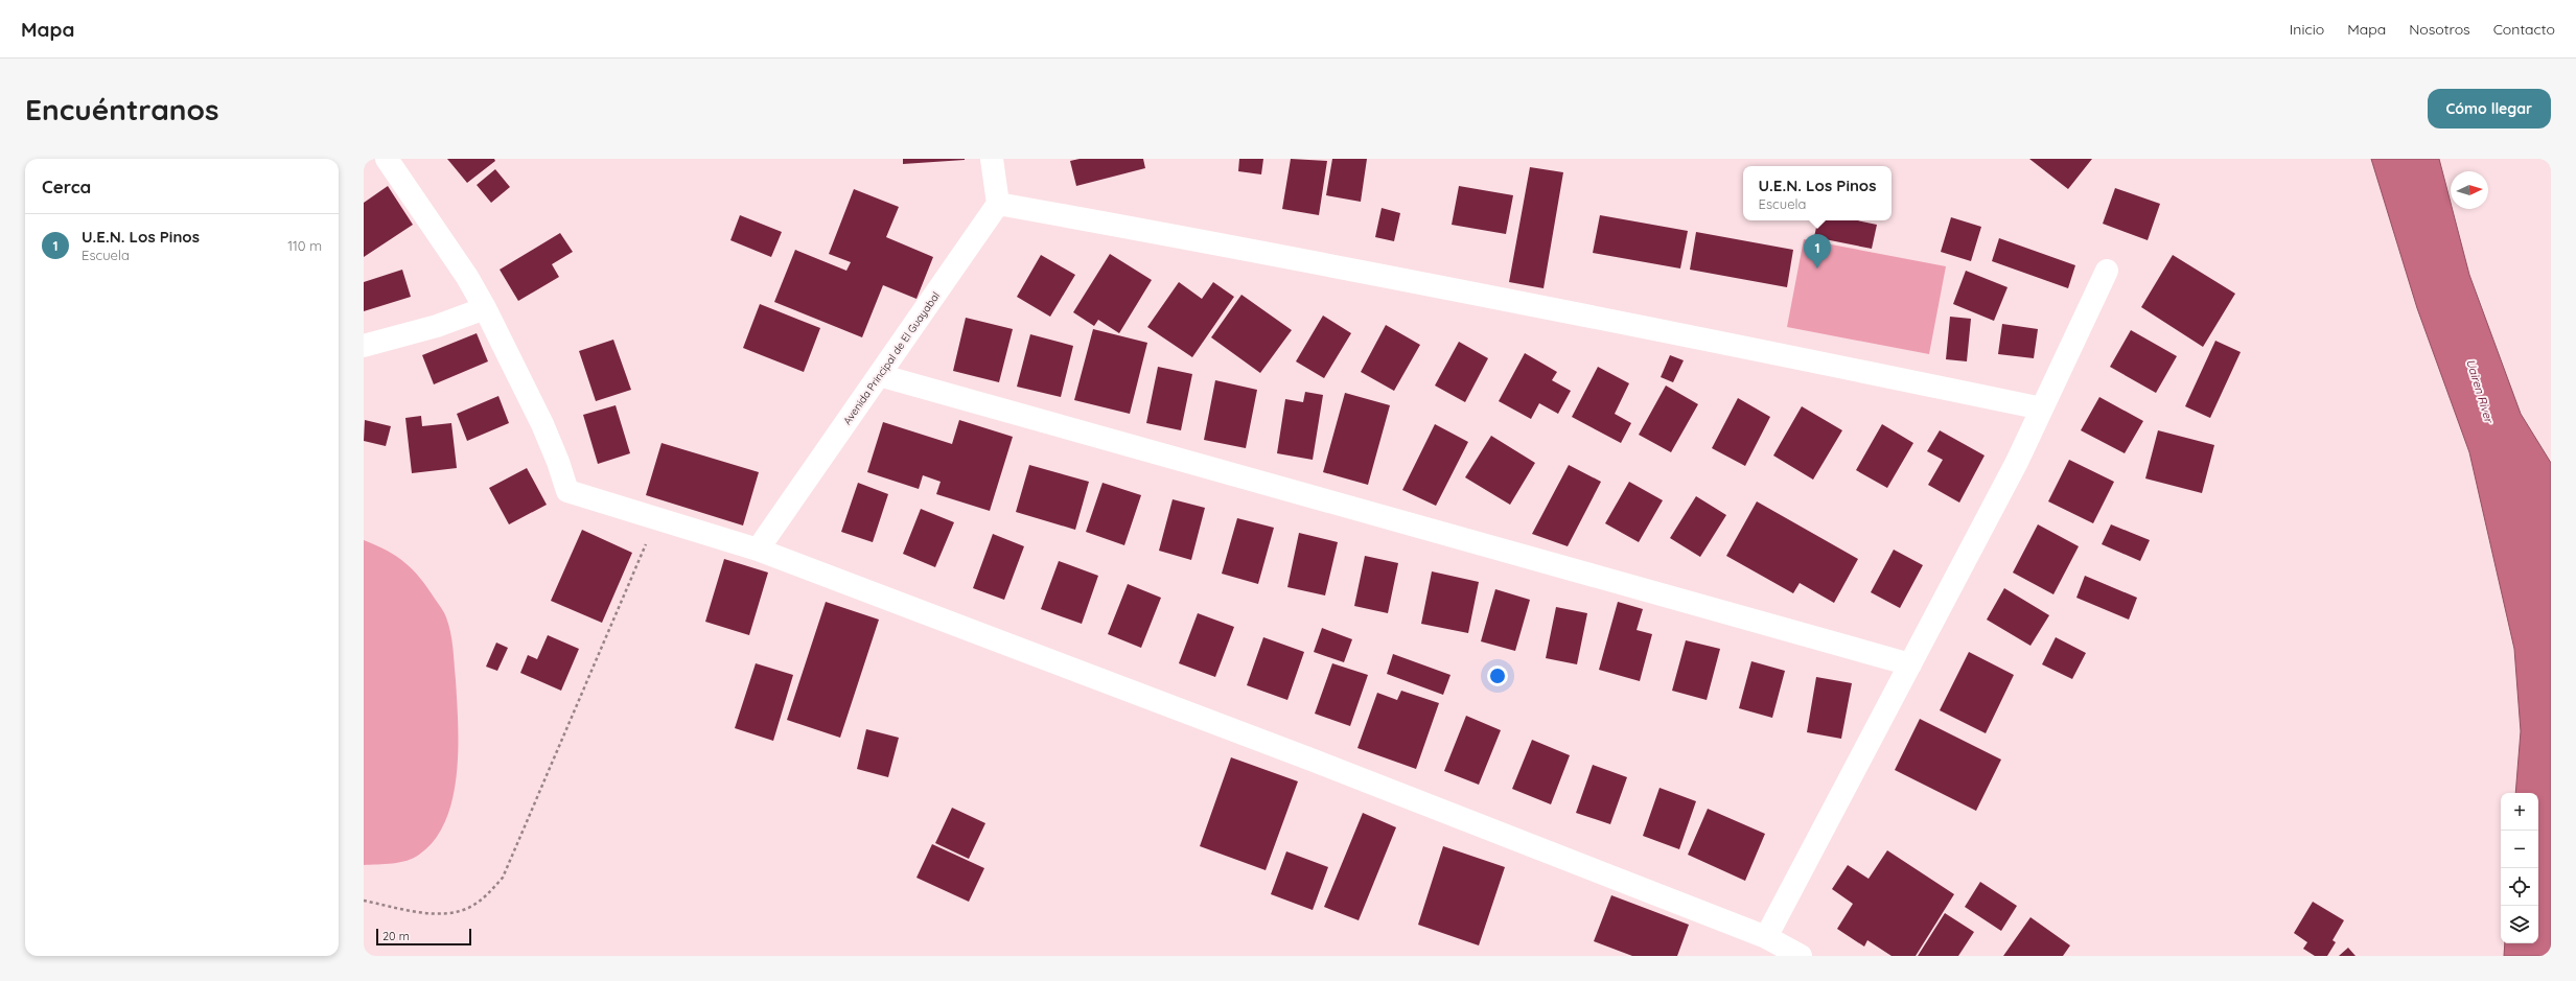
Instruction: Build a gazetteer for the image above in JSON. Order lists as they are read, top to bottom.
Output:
{
  "streets": {
    "street": ["Avenida Principal de El Guayabal"]
  },
  "water": ["Uairen River"],
  "scale_bar": "20 m",
  "north": "right",
  "page": {
    "header": "Mapa",
    "nav": [
      "Inicio",
      "Mapa",
      "Nosotros",
      "Contacto"
    ],
    "buttons": "Cómo llegar",
    "title": "Encuéntranos",
    "heading": "Cerca",
    "popup": ["U.E.N. Los Pinos", "Escuela"],
    "list": [
      {
        "mark": "1",
        "name": "U.E.N. Los Pinos",
        "note": "Escuela",
        "value": "110 m"
      }
    ],
    "pins": "1",
    "map_buttons": ["+", "−"],
    "scale": "20 m"
  }
}
